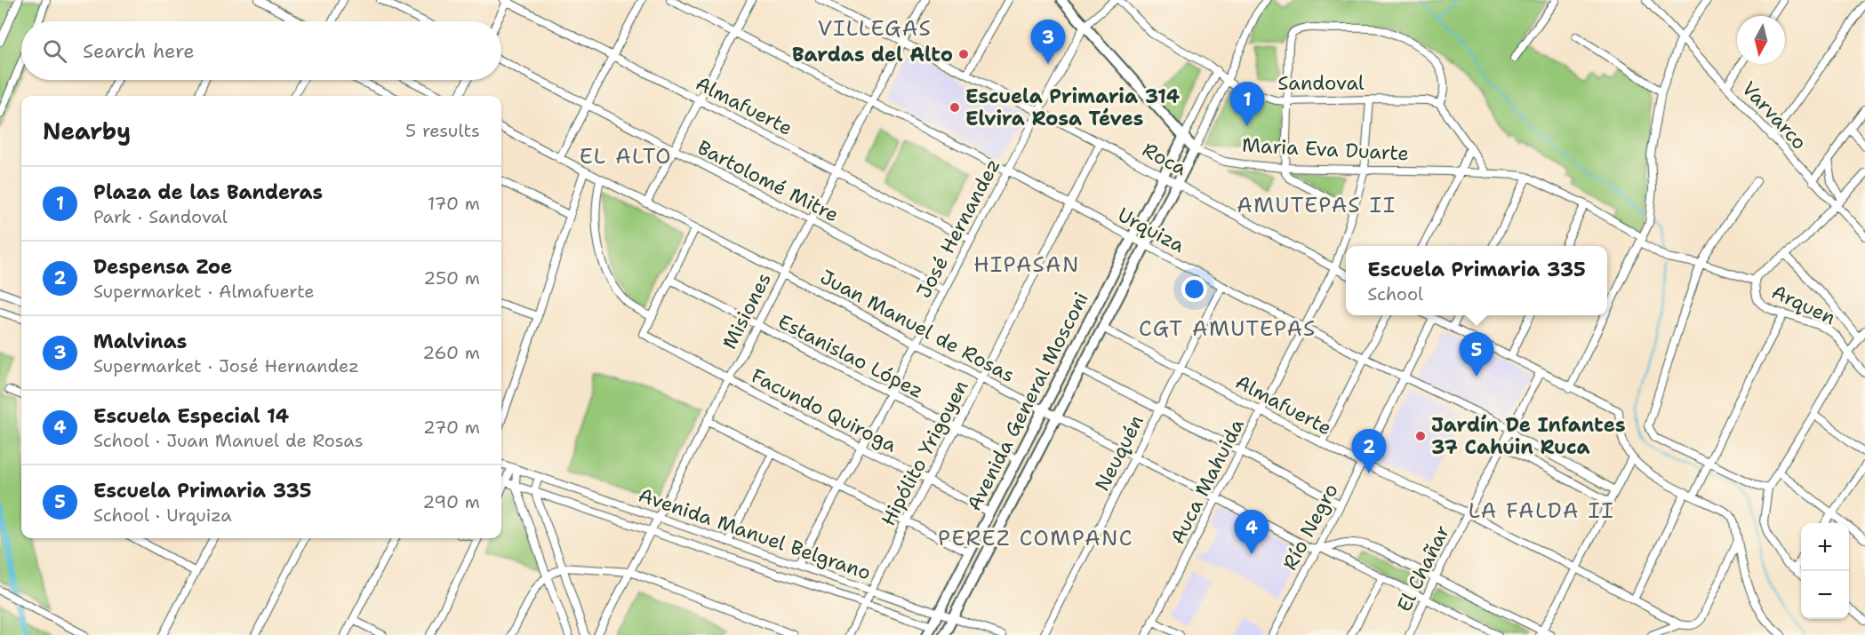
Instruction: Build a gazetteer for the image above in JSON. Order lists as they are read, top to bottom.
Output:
{
  "streets": {
    "main road": ["Maria Eva Duarte", "Avenida General Mosconi"],
    "street": [
      "Sandoval",
      "Almafuerte",
      "Varvarco",
      "Roca",
      "Bartolomé Mitre",
      "José Hernandez",
      "Urquiza",
      "Arquen",
      "Misiones",
      "Juan Manuel de Rosas",
      "Estanislao López",
      "Facundo Quiroga",
      "Hipólito Yrigoyen",
      "Neuquén",
      "Auca Mahuida",
      "Río Negro",
      "Avenida Manuel Belgrano",
      "El Chañar"
    ]
  },
  "crossings": [
    ["Sandoval", "Avenida General Mosconi"],
    ["Sandoval", "Auca Mahuida"],
    ["Almafuerte", "José Hernandez"],
    ["Almafuerte", "Misiones"],
    ["Almafuerte", "Avenida General Mosconi"],
    ["Almafuerte", "Neuquén"],
    ["Almafuerte", "Auca Mahuida"],
    ["Almafuerte", "Río Negro"],
    ["Almafuerte", "El Chañar"],
    ["Maria Eva Duarte", "José Hernandez"],
    ["Maria Eva Duarte", "Arquen"],
    ["Maria Eva Duarte", "Avenida General Mosconi"],
    ["Maria Eva Duarte", "Auca Mahuida"],
    ["Roca", "José Hernandez"],
    ["Roca", "Misiones"],
    ["Roca", "Avenida General Mosconi"],
    ["Roca", "Hipólito Yrigoyen"],
    ["Roca", "Auca Mahuida"],
    ["Bartolomé Mitre", "José Hernandez"],
    ["Bartolomé Mitre", "Misiones"],
    ["José Hernandez", "Urquiza"],
    ["José Hernandez", "Juan Manuel de Rosas"],
    ["José Hernandez", "Estanislao López"],
    ["José Hernandez", "Facundo Quiroga"],
    ["José Hernandez", "Avenida Manuel Belgrano"],
    ["Urquiza", "Misiones"],
    ["Urquiza", "Avenida General Mosconi"],
    ["Urquiza", "Hipólito Yrigoyen"],
    ["Urquiza", "Neuquén"],
    ["Urquiza", "Auca Mahuida"],
    ["Urquiza", "Río Negro"],
    ["Urquiza", "El Chañar"],
    ["Misiones", "Juan Manuel de Rosas"],
    ["Misiones", "Estanislao López"],
    ["Misiones", "Facundo Quiroga"],
    ["Misiones", "Avenida Manuel Belgrano"],
    ["Juan Manuel de Rosas", "Avenida General Mosconi"],
    ["Juan Manuel de Rosas", "Hipólito Yrigoyen"],
    ["Juan Manuel de Rosas", "Neuquén"],
    ["Juan Manuel de Rosas", "Auca Mahuida"],
    ["Juan Manuel de Rosas", "Río Negro"],
    ["Juan Manuel de Rosas", "El Chañar"],
    ["Estanislao López", "Avenida General Mosconi"],
    ["Estanislao López", "Hipólito Yrigoyen"],
    ["Avenida General Mosconi", "Facundo Quiroga"],
    ["Avenida General Mosconi", "Avenida Manuel Belgrano"],
    ["Facundo Quiroga", "Hipólito Yrigoyen"],
    ["Hipólito Yrigoyen", "Avenida Manuel Belgrano"]
  ],
  "districts": [
    "VILLEGAS",
    "EL ALTO",
    "AMUTEPAS II",
    "HIPASAN",
    "CGT AMUTEPAS",
    "LA FALDA II",
    "PEREZ COMPANC"
  ],
  "places": ["Bardas del Alto", "Escuela Primaria 314 Elvira Rosa Téves", "Jardín De Infantes 37 Cahuin Ruca"],
  "north": "bottom",
  "page": {
    "pins": [
      "3",
      "1",
      "5",
      "2",
      "4"
    ],
    "search": "Search here",
    "heading": ["Nearby", "5 results"],
    "list": [
      {
        "mark": "1",
        "name": "Plaza de las Banderas",
        "note": "Park · Sandoval",
        "value": "170 m"
      },
      {
        "mark": "2",
        "name": "Despensa Zoe",
        "note": "Supermarket · Almafuerte",
        "value": "250 m"
      },
      {
        "mark": "3",
        "name": "Malvinas",
        "note": "Supermarket · José Hernandez",
        "value": "260 m"
      },
      {
        "mark": "4",
        "name": "Escuela Especial 14",
        "note": "School · Juan Manuel de Rosas",
        "value": "270 m"
      },
      {
        "mark": "5",
        "name": "Escuela Primaria 335",
        "note": "School · Urquiza",
        "value": "290 m"
      }
    ],
    "popup": ["Escuela Primaria 335", "School"],
    "map_buttons": ["+", "−"]
  }
}
